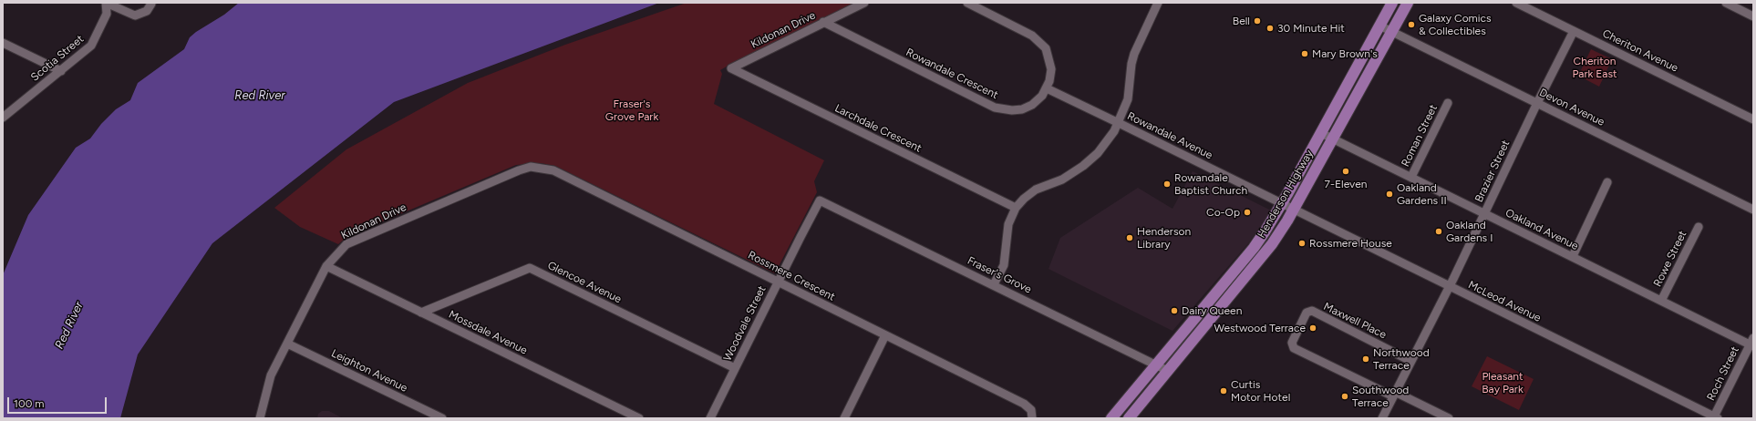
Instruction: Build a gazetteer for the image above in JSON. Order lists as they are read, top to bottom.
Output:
{
  "streets": {
    "main road": ["Henderson Highway"],
    "street": [
      "Kildonan Drive",
      "Cheriton Avenue",
      "Scotia Street",
      "Rowandale Crescent",
      "Devon Avenue",
      "Larchdale Crescent",
      "Rowandale Avenue",
      "Roman Street",
      "Brazier Street",
      "Oakland Avenue",
      "Rowe Street",
      "Fraser's Grove",
      "Rossmere Crescent",
      "Glencoe Avenue",
      "McLeod Avenue",
      "Maxwell Place",
      "Woodvale Street",
      "Mossdale Avenue",
      "Leighton Avenue",
      "Roch Street"
    ]
  },
  "crossings": [
    ["Kildonan Drive", "Rowandale Crescent"],
    ["Kildonan Drive", "Larchdale Crescent"],
    ["Kildonan Drive", "Rossmere Crescent"],
    ["Kildonan Drive", "Mossdale Avenue"],
    ["Kildonan Drive", "Leighton Avenue"],
    ["Cheriton Avenue", "Brazier Street"],
    ["Rowandale Crescent", "Rowandale Avenue"],
    ["Devon Avenue", "Brazier Street"],
    ["Devon Avenue", "Henderson Highway"],
    ["Rowandale Avenue", "Henderson Highway"],
    ["Rowandale Avenue", "McLeod Avenue"],
    ["Roman Street", "Oakland Avenue"],
    ["Brazier Street", "Oakland Avenue"],
    ["Brazier Street", "McLeod Avenue"],
    ["Brazier Street", "Maxwell Place"],
    ["Henderson Highway", "Oakland Avenue"],
    ["Henderson Highway", "Fraser's Grove"],
    ["Henderson Highway", "McLeod Avenue"],
    ["Oakland Avenue", "Rowe Street"],
    ["Oakland Avenue", "Roch Street"],
    ["Fraser's Grove", "Woodvale Street"],
    ["Rossmere Crescent", "Woodvale Street"],
    ["Glencoe Avenue", "Woodvale Street"],
    ["Glencoe Avenue", "Mossdale Avenue"],
    ["McLeod Avenue", "Roch Street"]
  ],
  "water": ["Red River"],
  "parks": ["Cheriton Park East", "Fraser's Grove Park", "Pleasant Bay Park"],
  "places": [
    "Bell",
    "Galaxy Comics & Collectibles",
    "30 Minute Hit",
    "Mary Brown's",
    "7-Eleven",
    "Rowandale Baptist Church",
    "Oakland Gardens II",
    "Co-Op",
    "Oakland Gardens I",
    "Henderson Library",
    "Rossmere House",
    "Dairy Queen",
    "Westwood Terrace",
    "Northwood Terrace",
    "Curtis Motor Hotel",
    "Southwood Terrace"
  ],
  "scale_bar": "100 m"
}
